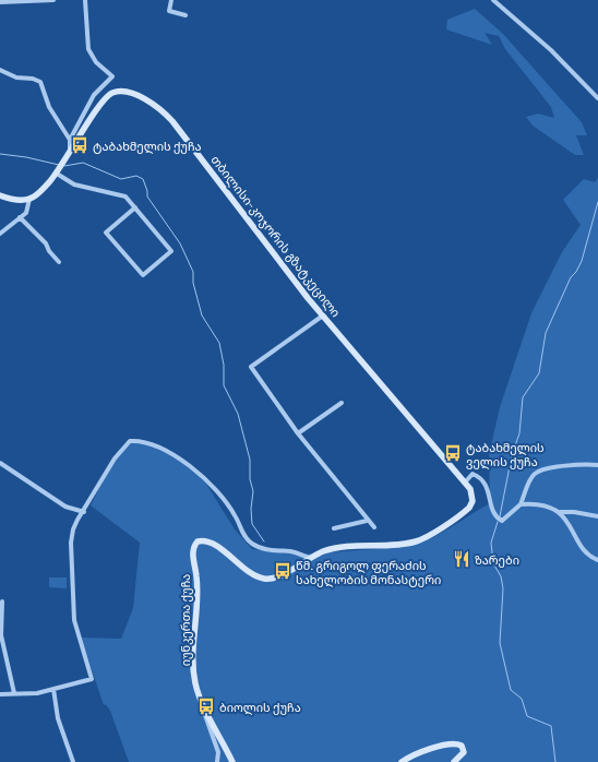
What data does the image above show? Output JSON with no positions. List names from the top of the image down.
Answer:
{
  "streets": {
    "main road": ["თბილისი-კოჯორის გზატკეცილი", "იუნკერთა ქუჩა"]
  },
  "crossings": [
    ["თბილისი-კოჯორის გზატკეცილი", "იუნკერთა ქუჩა"]
  ],
  "places": {
    "bus stop": [
      "ტაბახმელის ქუჩა",
      "ტაბახმელის ველის ქუჩა",
      "წმ. გრიგოლ ფერაძის სახელობის მონასტერი",
      "ბიოლის ქუჩა"
    ],
    "restaurant": ["ზარები"]
  }
}
